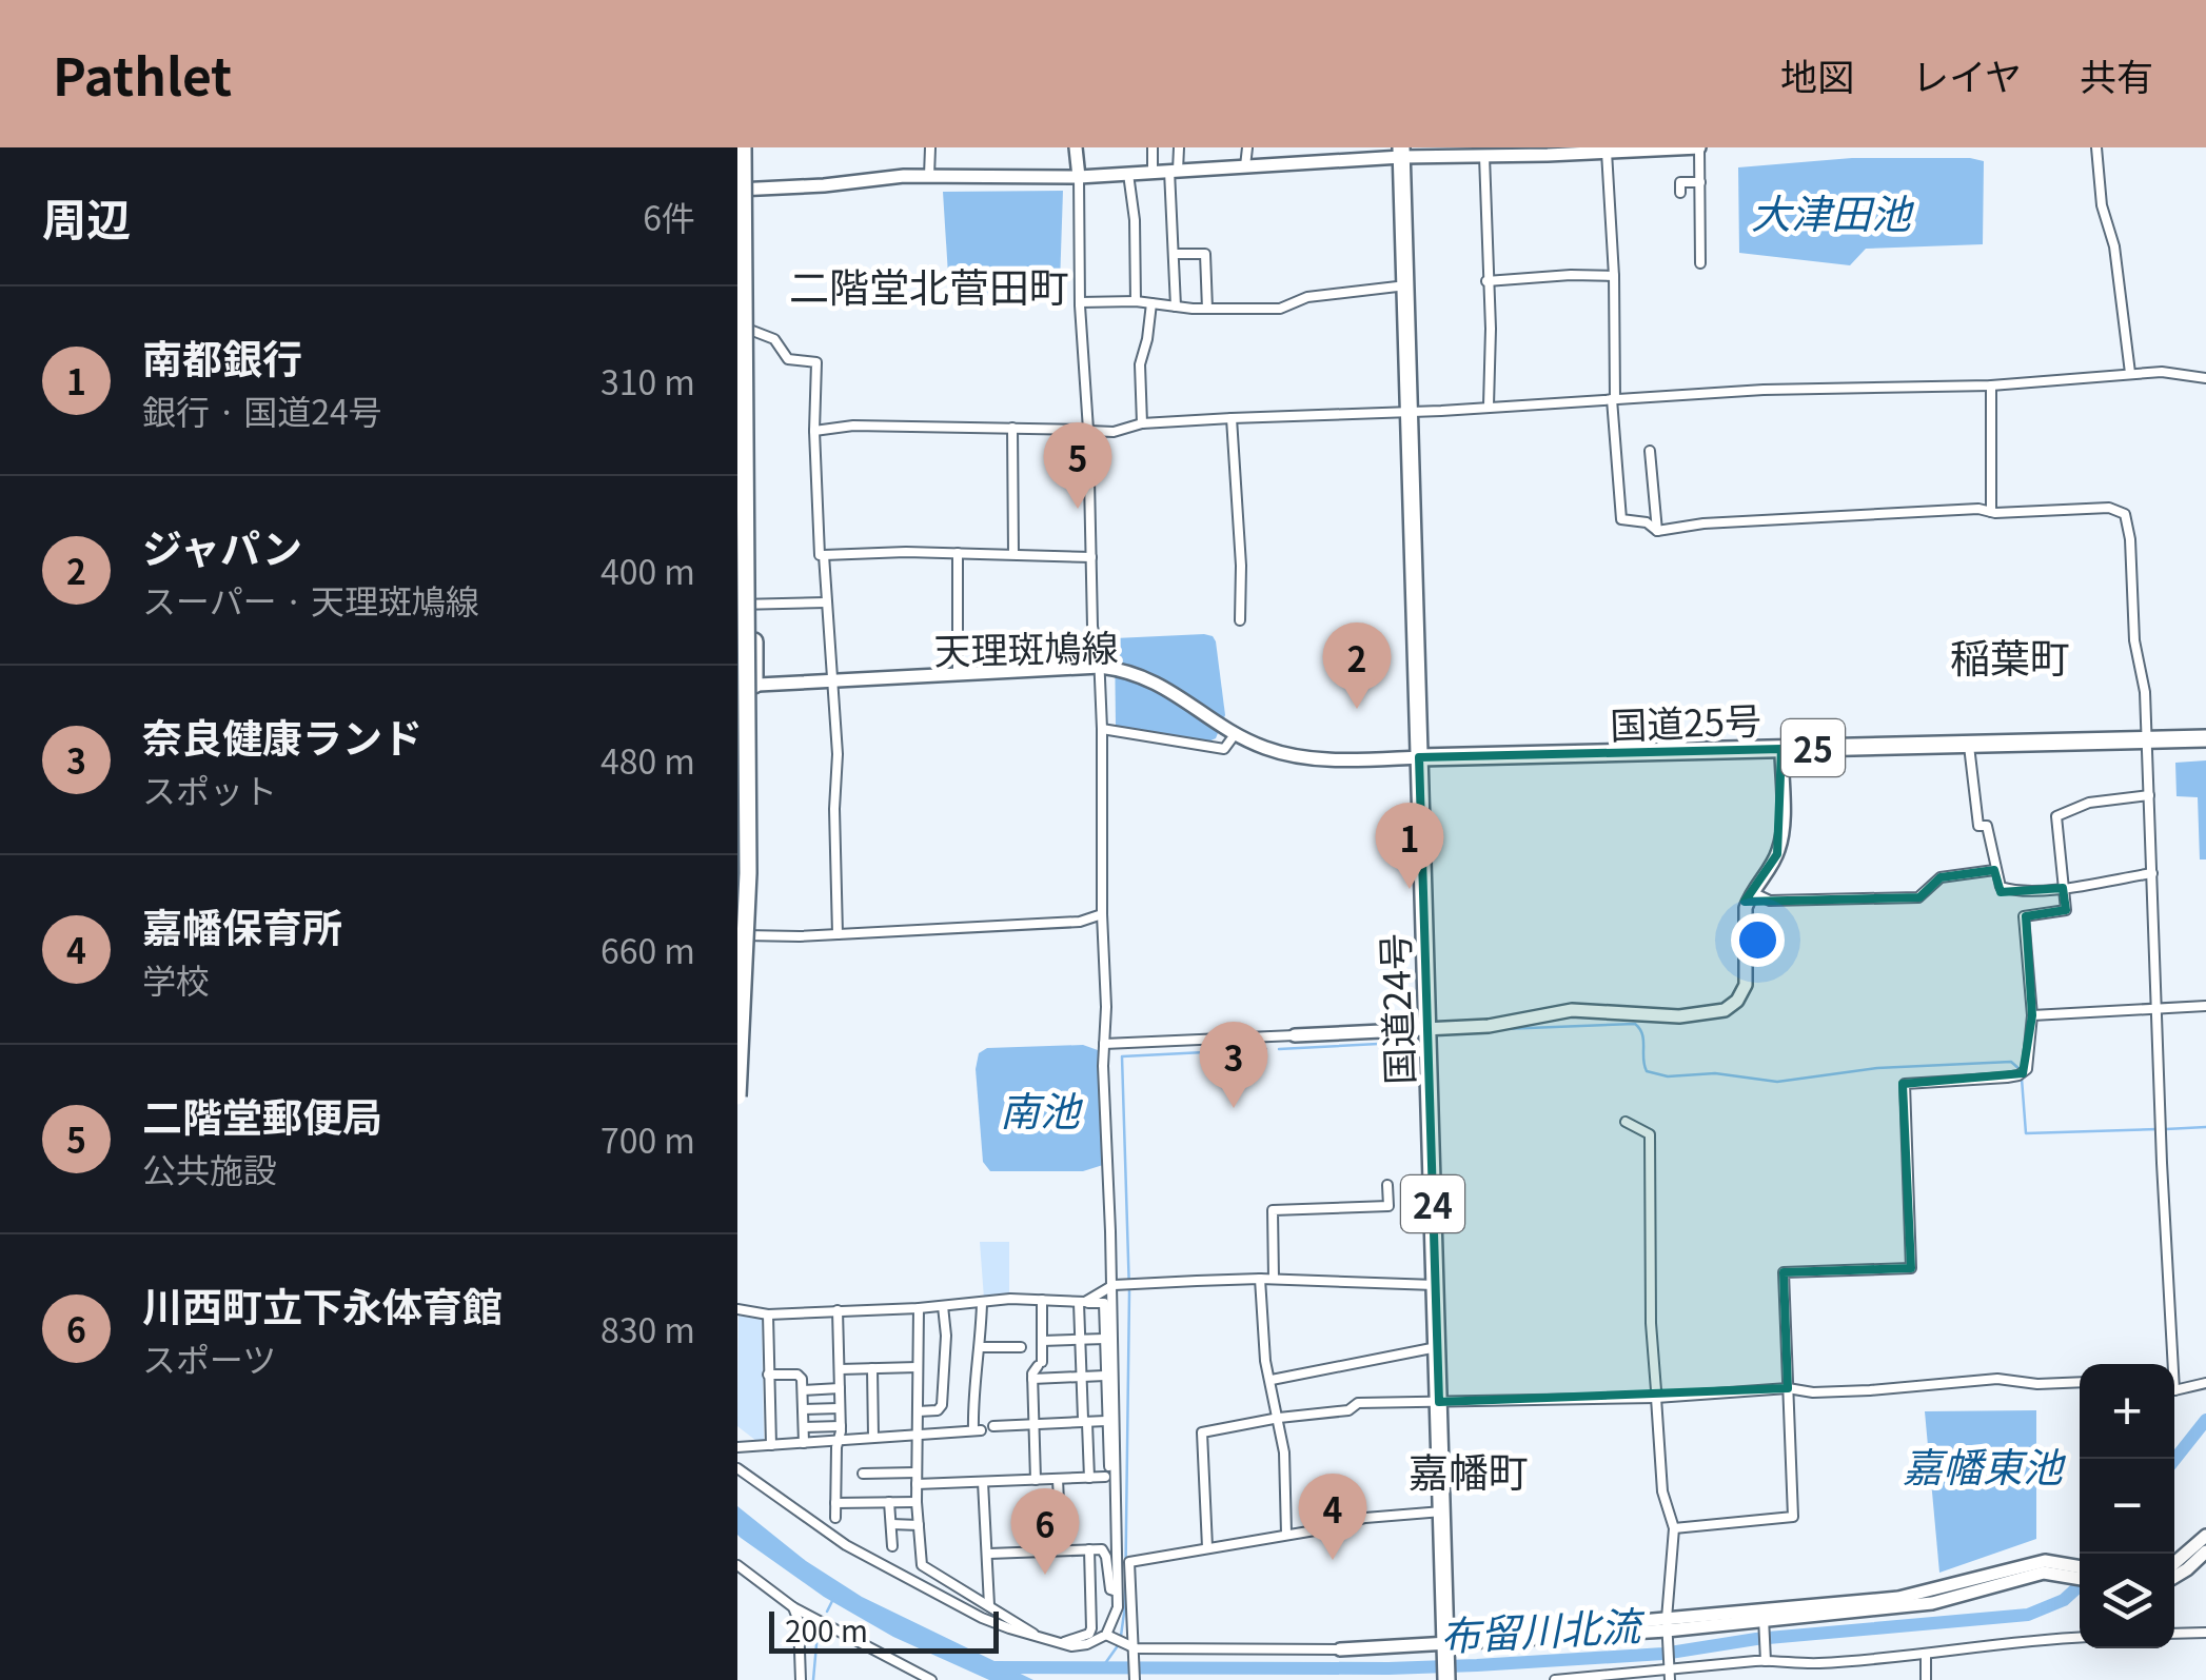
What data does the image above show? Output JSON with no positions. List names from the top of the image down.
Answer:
{
  "streets": {
    "highway": [
      "国道25号",
      "25",
      "国道24号",
      "24"
    ],
    "street": ["天理斑鳩線"]
  },
  "crossings": [
    ["天理斑鳩線", "国道25号"],
    ["天理斑鳩線", "国道24号"],
    ["国道25号", "国道24号"]
  ],
  "districts": ["二階堂北菅田町", "稲葉町", "嘉幡町"],
  "water": [
    "大津田池",
    "南池",
    "嘉幡東池",
    "布留川北流"
  ],
  "scale_bar": "200 m",
  "page": {
    "header": "Pathlet",
    "nav": ["地図", "レイヤ", "共有"],
    "heading": ["周辺", "6件"],
    "list": [
      {
        "mark": "1",
        "name": "南都銀行",
        "note": "銀行 · 国道24号",
        "value": "310 m"
      },
      {
        "mark": "2",
        "name": "ジャパン",
        "note": "スーパー · 天理斑鳩線",
        "value": "400 m"
      },
      {
        "mark": "3",
        "name": "奈良健康ランド",
        "note": "スポット",
        "value": "480 m"
      },
      {
        "mark": "4",
        "name": "嘉幡保育所",
        "note": "学校",
        "value": "660 m"
      },
      {
        "mark": "5",
        "name": "二階堂郵便局",
        "note": "公共施設",
        "value": "700 m"
      },
      {
        "mark": "6",
        "name": "川西町立下永体育館",
        "note": "スポーツ",
        "value": "830 m"
      }
    ],
    "pins": [
      "5",
      "2",
      "1",
      "3",
      "4",
      "6"
    ],
    "map_buttons": ["+", "−"],
    "scale": "200 m"
  }
}
